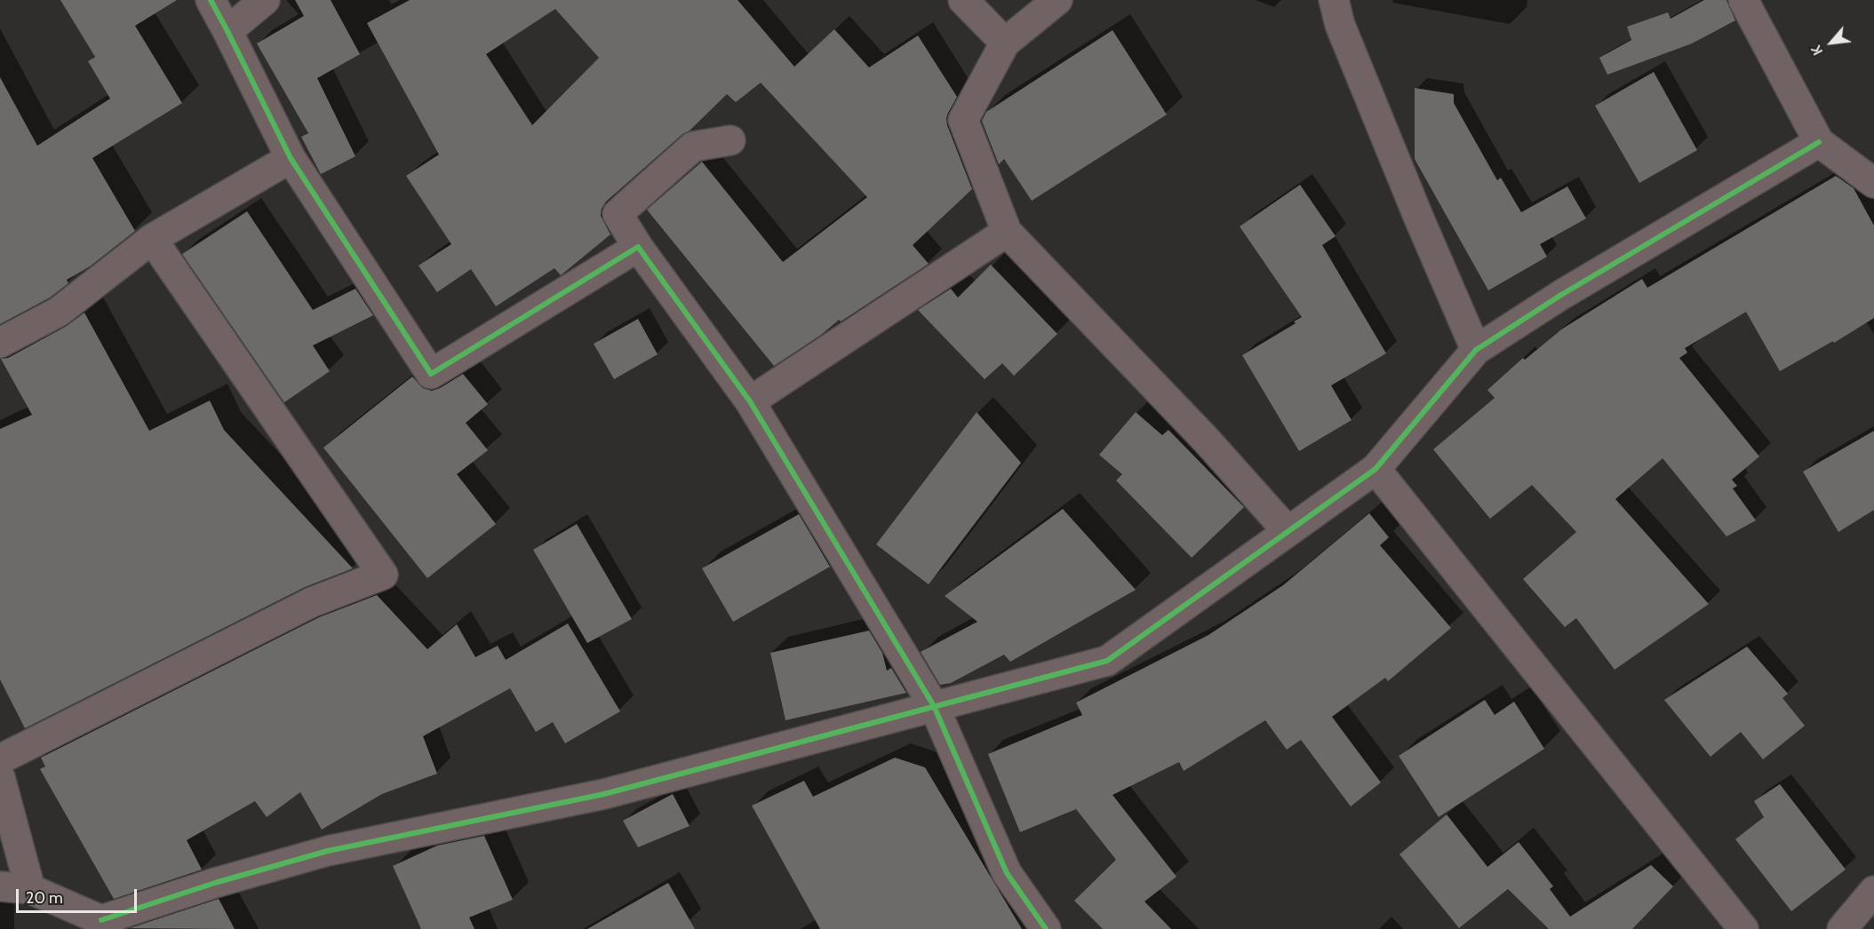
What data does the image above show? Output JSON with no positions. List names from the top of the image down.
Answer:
{
  "scale_bar": "20 m",
  "north": "bottom left"
}
